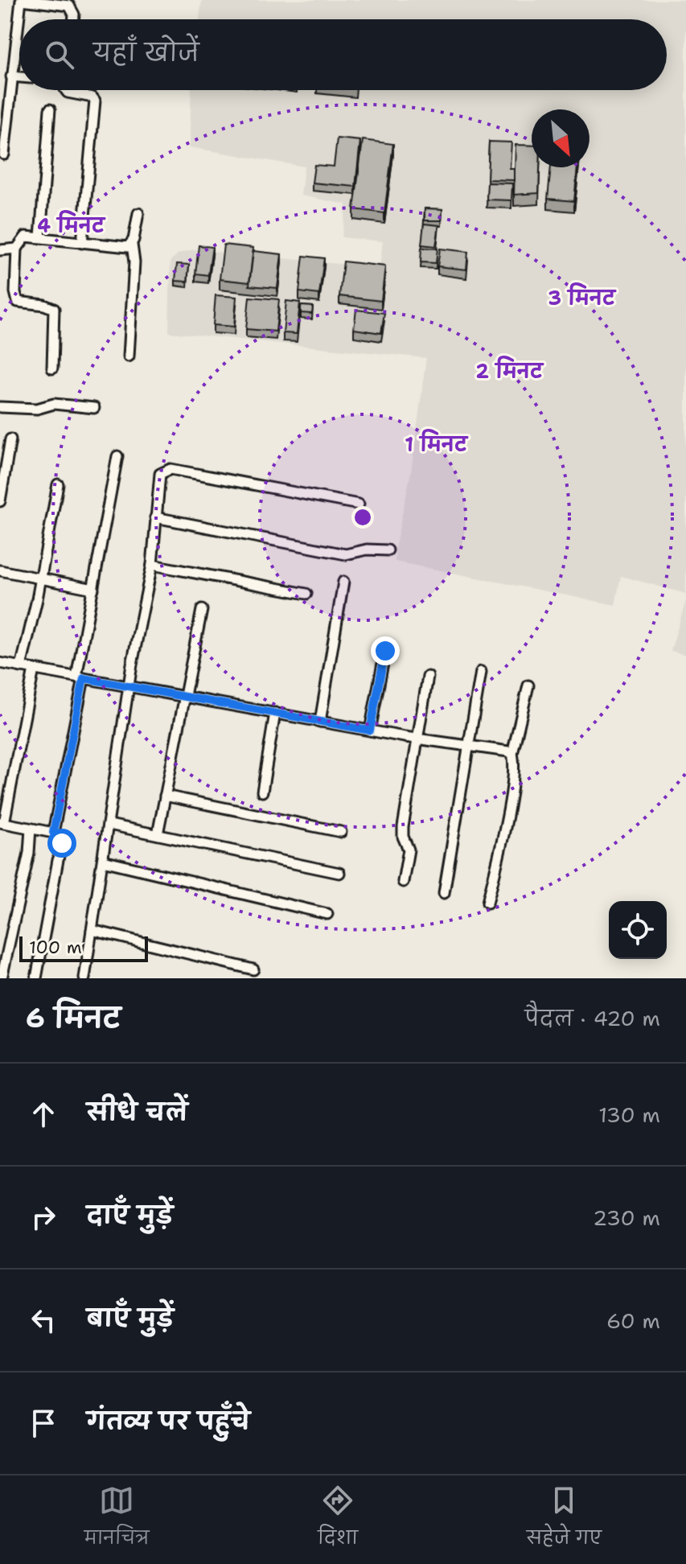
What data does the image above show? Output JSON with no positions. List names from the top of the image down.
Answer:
{
  "scale_bar": "100 m",
  "north": "bottom right",
  "page": {
    "search": "यहाँ खोजें",
    "scale": "100 m",
    "heading": ["6 मिनट", "पैदल · 420 m"],
    "list": [
      ["सीधे चलें", "130 m"],
      ["दाएँ मुड़ें", "230 m"],
      ["बाएँ मुड़ें", "60 m"],
      "गंतव्य पर पहुँचे"
    ],
    "nav": ["मानचित्र", "दिशा", "सहेजे गए"]
  },
  "rings": [
    "4 मिनट",
    "3 मिनट",
    "2 मिनट",
    "1 मिनट"
  ]
}
